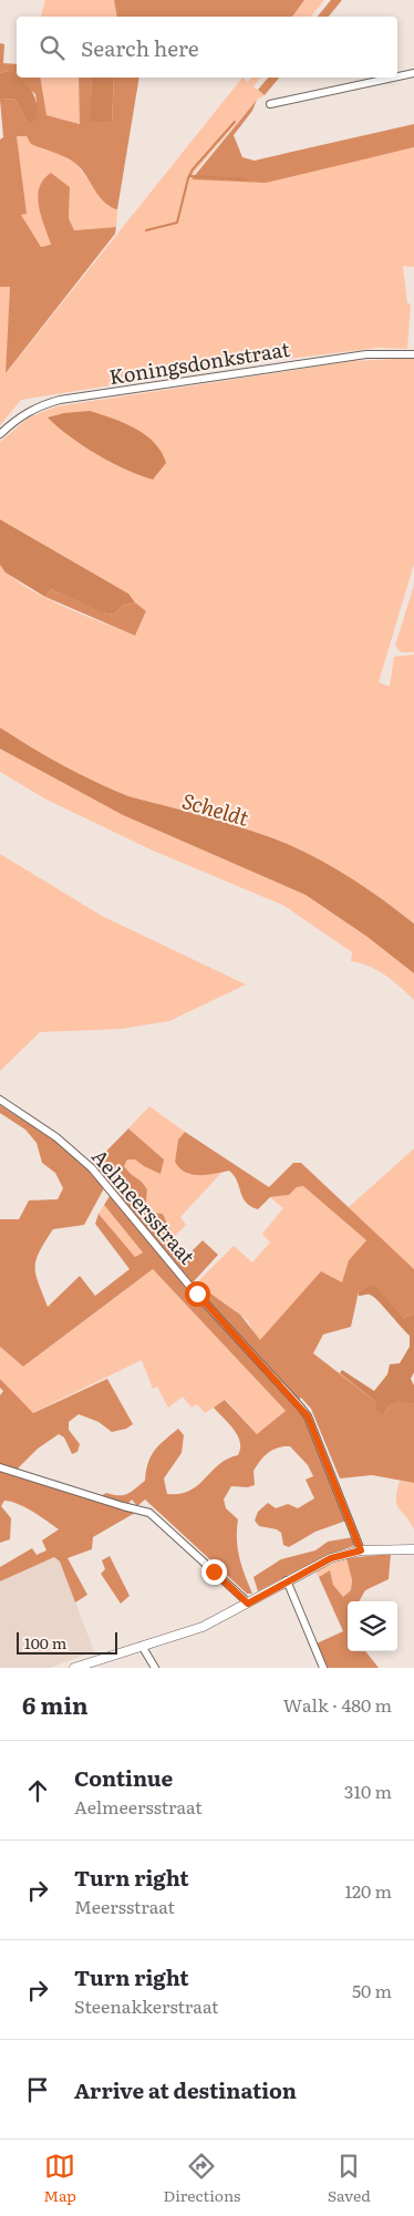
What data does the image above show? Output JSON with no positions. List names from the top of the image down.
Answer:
{
  "streets": {
    "street": ["Koningsdonkstraat", "Aelmeersstraat"]
  },
  "water": ["Scheldt"],
  "scale_bar": "100 m",
  "page": {
    "search": "Search here",
    "scale": "100 m",
    "heading": ["6 min", "Walk · 480 m"],
    "list": [
      ["Continue", "Aelmeersstraat", "310 m"],
      ["Turn right", "Meersstraat", "120 m"],
      ["Turn right", "Steenakkerstraat", "50 m"],
      "Arrive at destination"
    ],
    "nav": ["Map", "Directions", "Saved"]
  }
}
